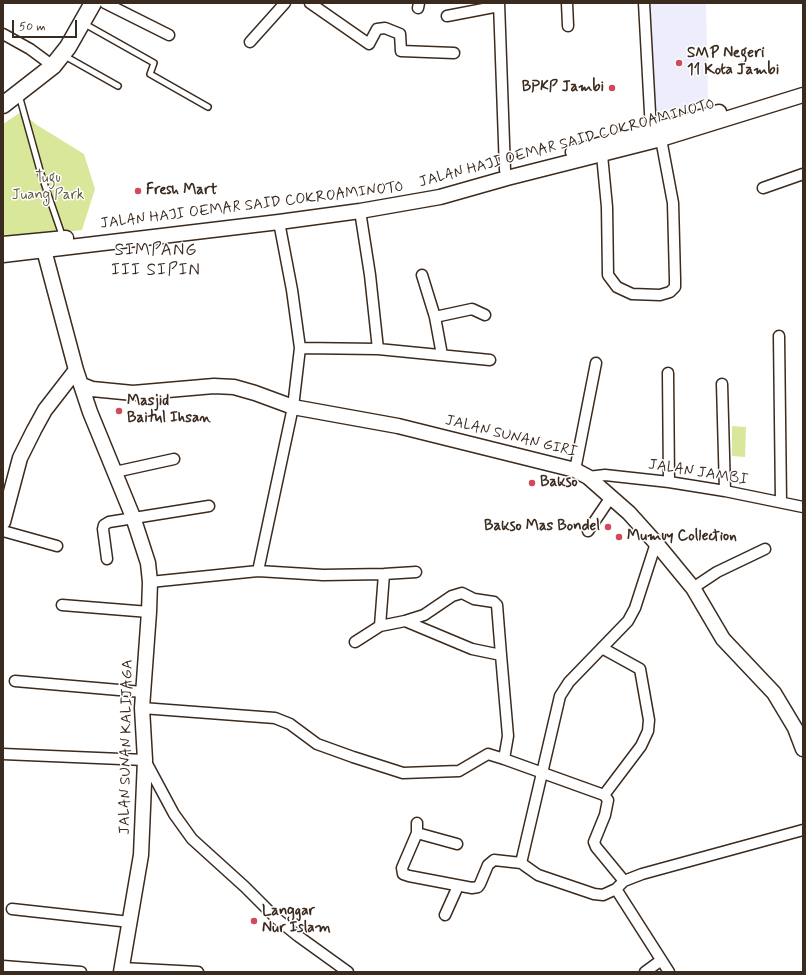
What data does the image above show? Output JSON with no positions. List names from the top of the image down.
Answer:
{
  "streets": {
    "street": [
      "JALAN HAJI OEMAR SAID COKROAMINOTO",
      "JALAN SUNAN GIRI",
      "JALAN JAMBI",
      "JALAN SUNAN KALIJAGA"
    ]
  },
  "crossings": [
    ["JALAN HAJI OEMAR SAID COKROAMINOTO", "JALAN SUNAN KALIJAGA"],
    ["JALAN SUNAN GIRI", "JALAN JAMBI"],
    ["JALAN SUNAN GIRI", "JALAN SUNAN KALIJAGA"]
  ],
  "districts": ["SIMPANG III SIPIN"],
  "parks": ["Tugu Juang Park"],
  "places": [
    "SMP Negeri 11 Kota Jambi",
    "BPKP Jambi",
    "Fresh Mart",
    "Masjid Baitul Ihsan",
    "Bakso",
    "Bakso Mas Bondel",
    "Mumuy Collection",
    "Langgar Nur Islam"
  ],
  "scale_bar": "50 m"
}
